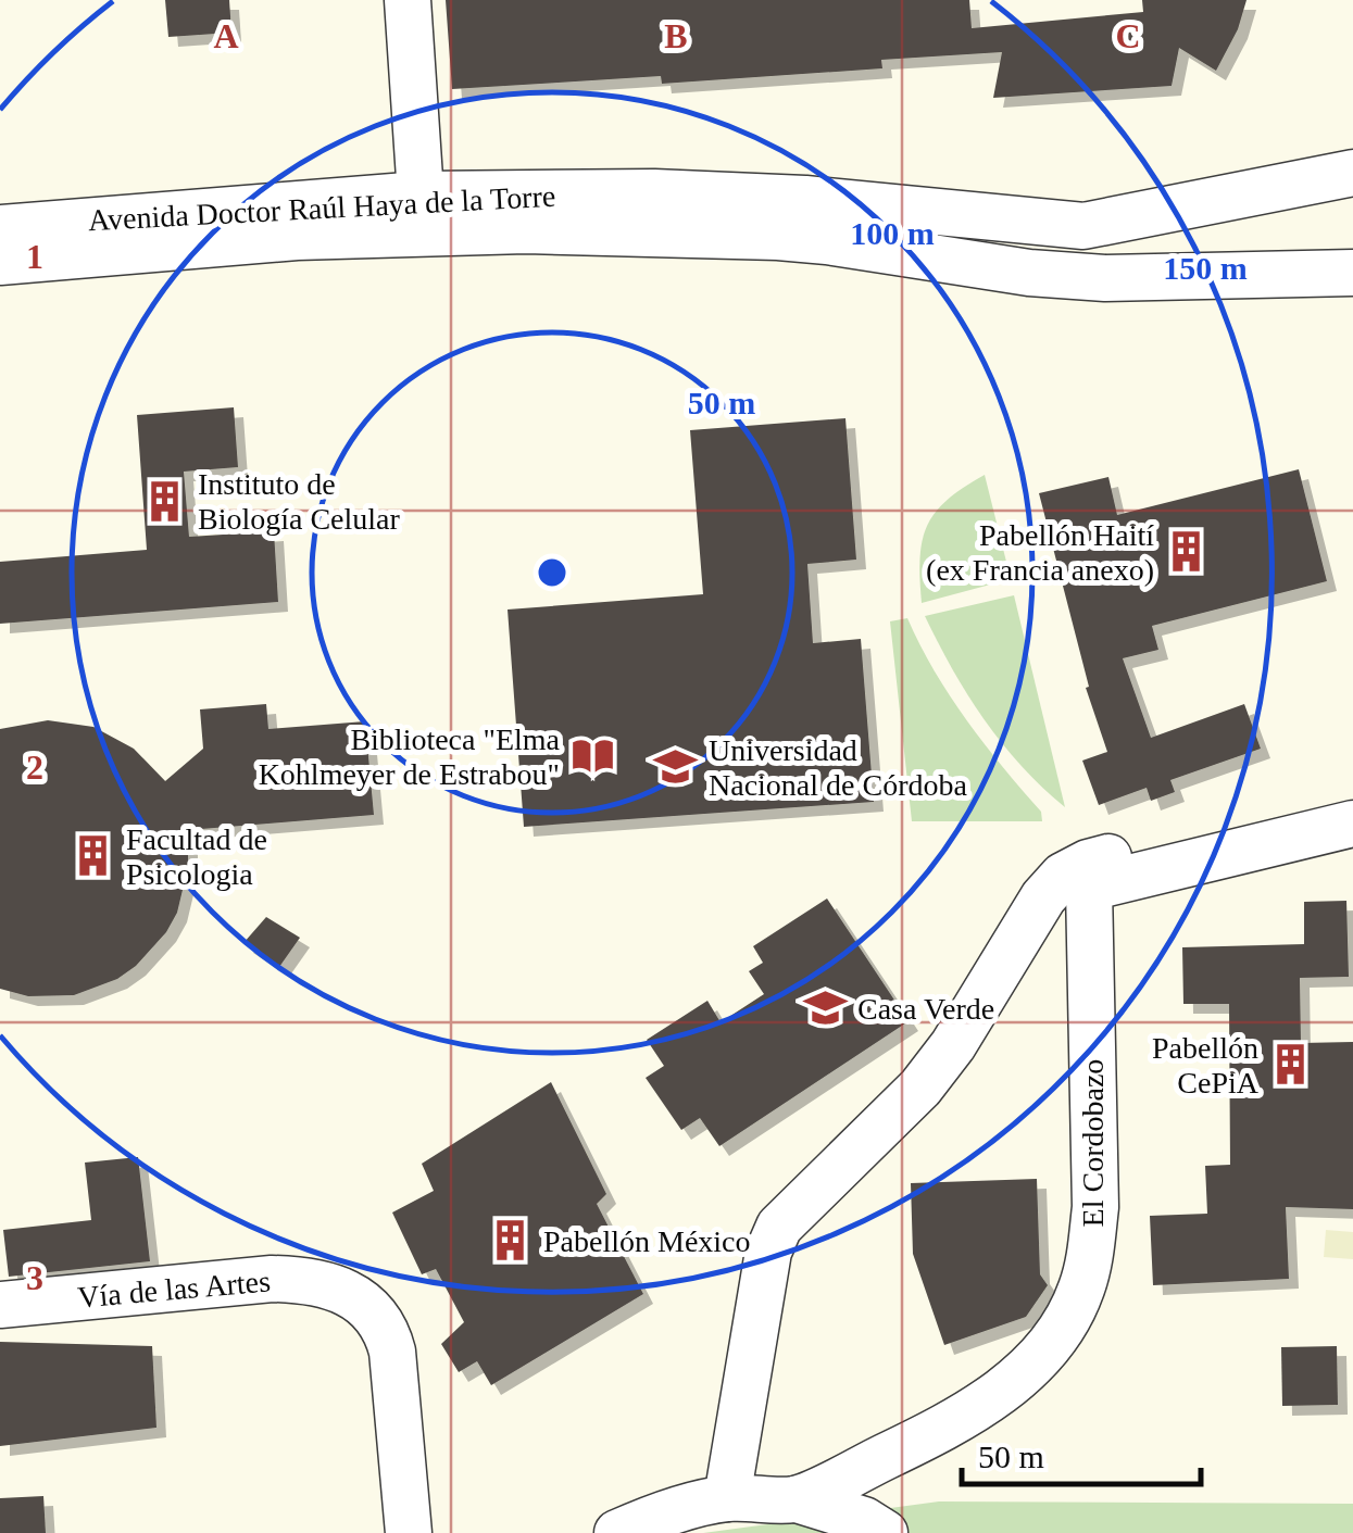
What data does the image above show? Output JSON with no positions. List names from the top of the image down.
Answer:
{
  "streets": {
    "street": ["Avenida Doctor Raúl Haya de la Torre", "El Cordobazo", "Vía de las Artes"]
  },
  "places": {
    "building": [
      "Instituto de Biología Celular",
      "Pabellón Haití (ex Francia anexo)",
      "Facultad de Psicologia",
      "Pabellón CePiA",
      "Pabellón México"
    ],
    "library": ["Biblioteca \"Elma Kohlmeyer de Estrabou\""],
    "school or university": ["Universidad Nacional de Córdoba", "Casa Verde"]
  },
  "scale_bar": "50 m",
  "grid": {
    "columns": ["A", "B", "C"],
    "rows": ["1", "2", "3"]
  },
  "rings": ["100 m", "150 m", "50 m"]
}
